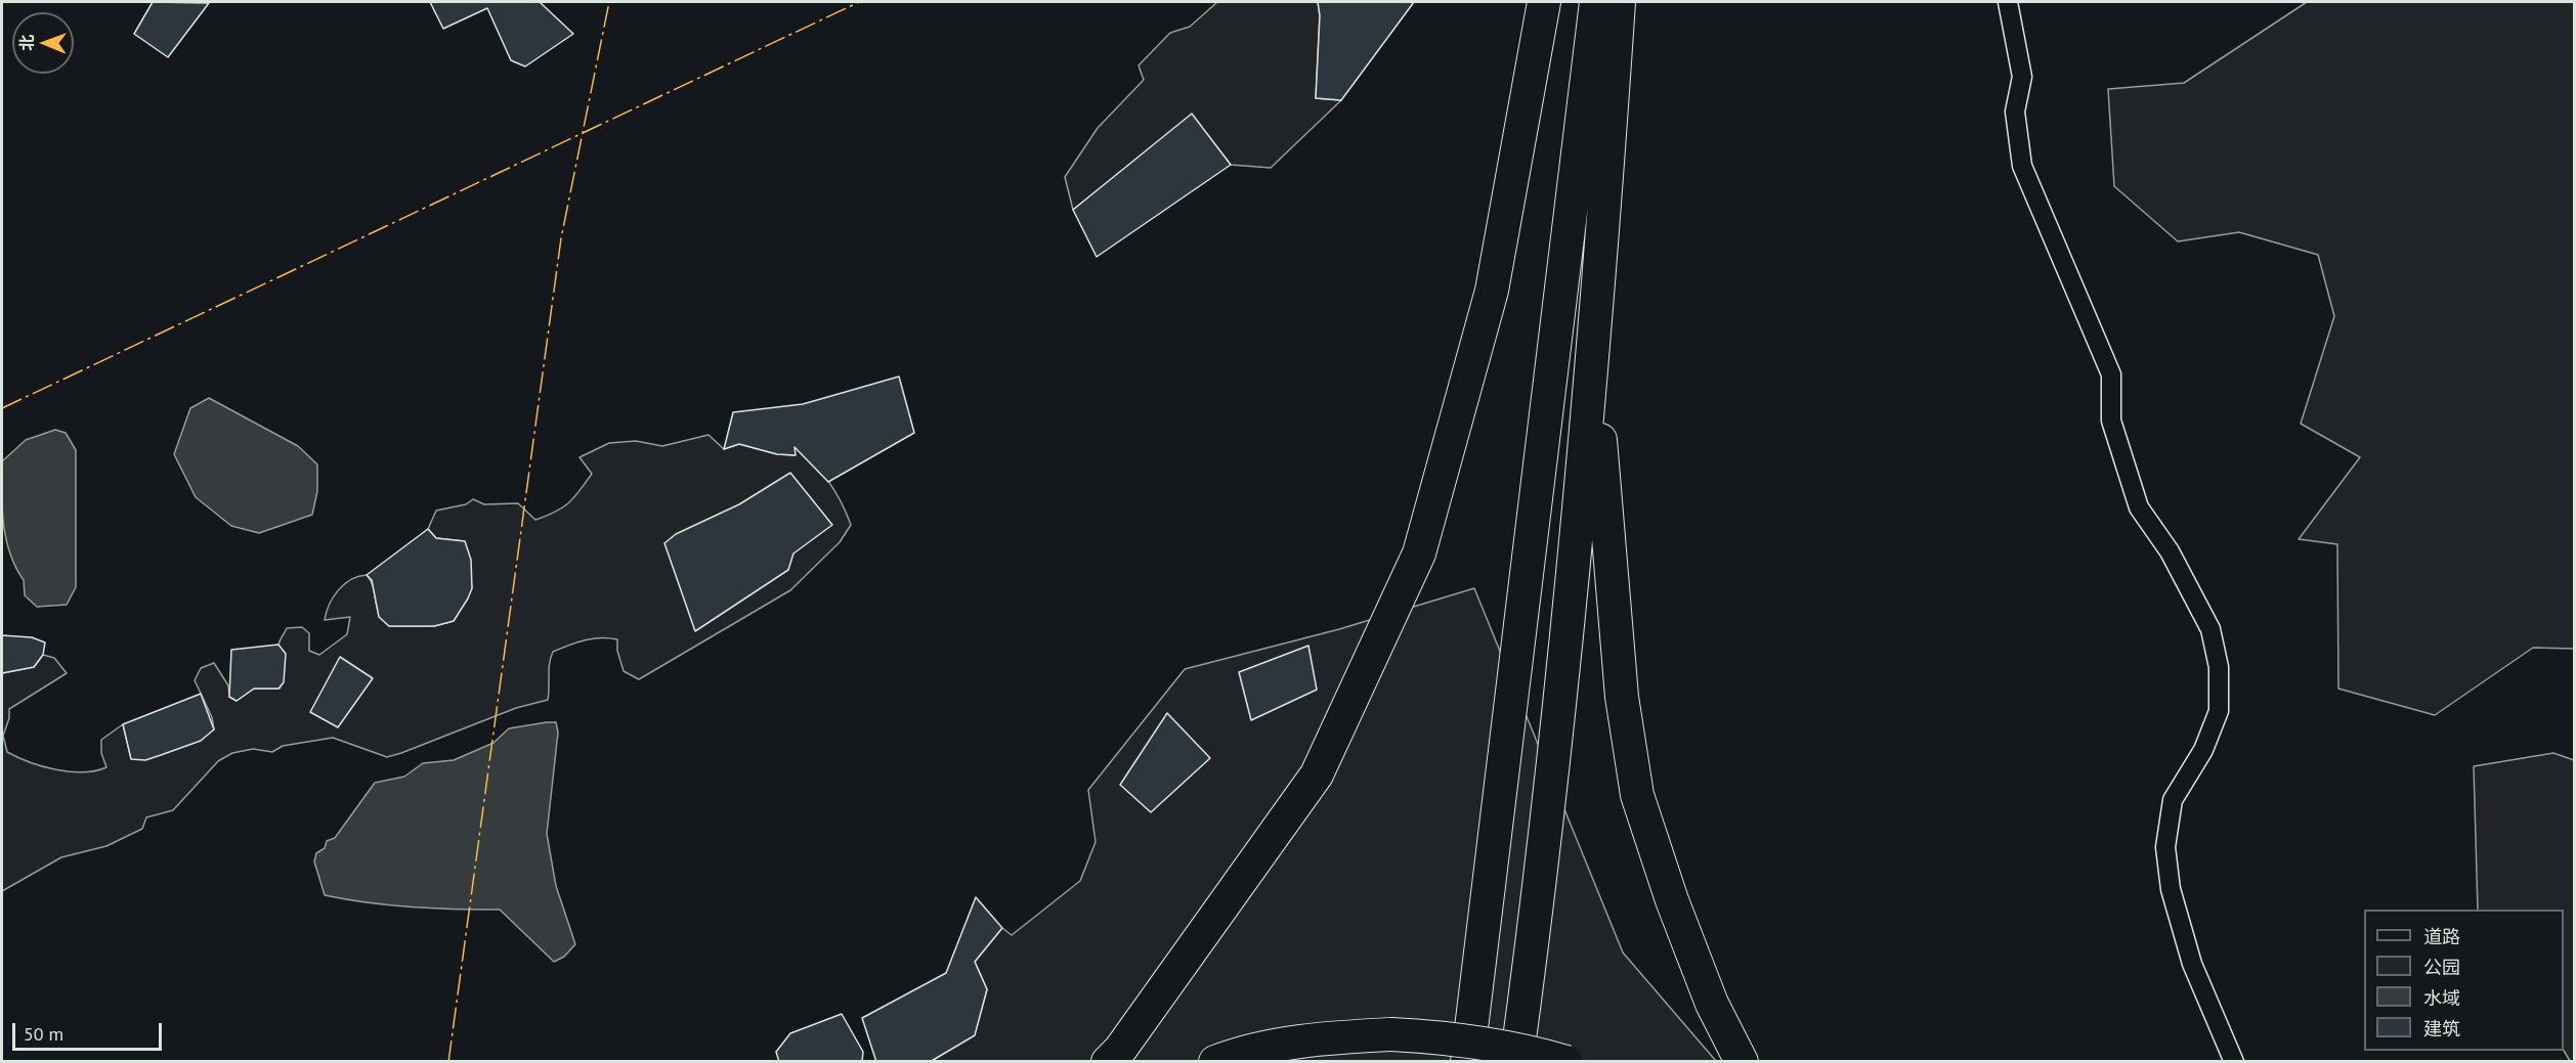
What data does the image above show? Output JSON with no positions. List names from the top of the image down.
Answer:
{
  "legend": [
    "道路",
    "公园",
    "水域",
    "建筑"
  ],
  "scale_bar": "50 m",
  "north": "left"
}
